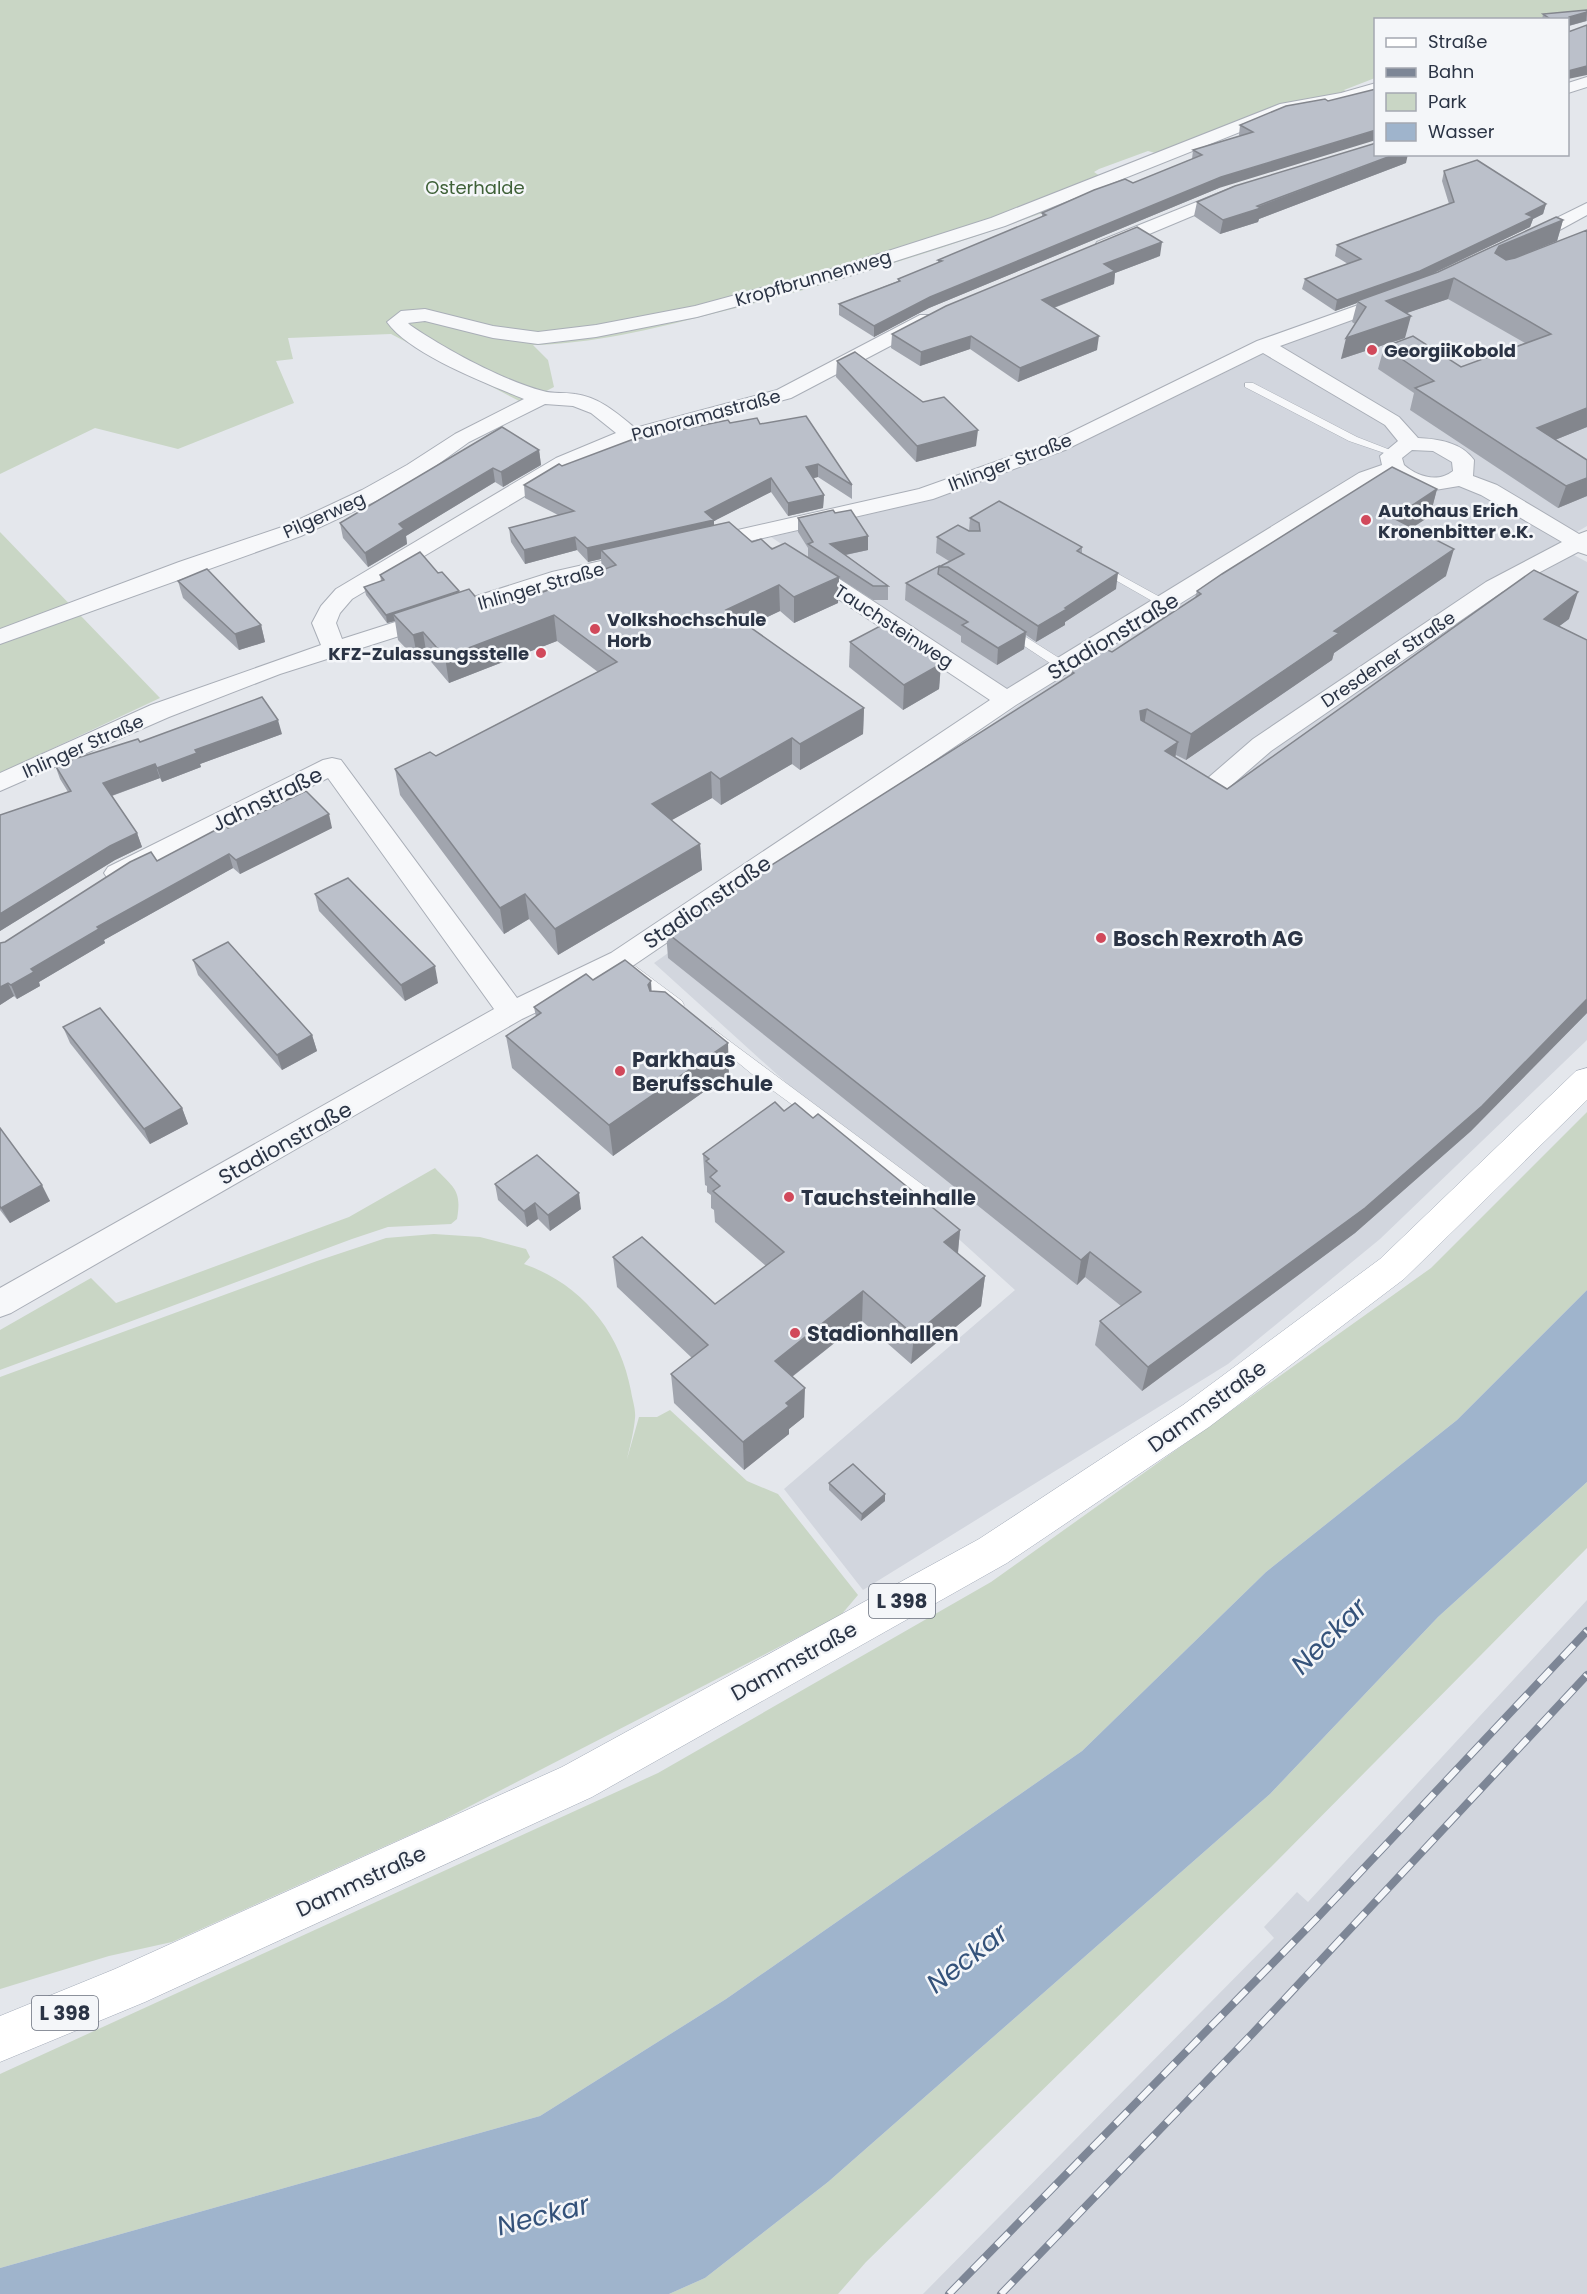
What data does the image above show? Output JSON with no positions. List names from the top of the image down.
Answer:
{
  "streets": {
    "main road": ["Dammstraße", "L 398"],
    "street": [
      "Kropfbrunnenweg",
      "Panoramastraße",
      "Ihlinger Straße",
      "Pilgerweg",
      "Tauchsteinweg",
      "Stadionstraße",
      "Dresdener Straße",
      "Jahnstraße"
    ]
  },
  "crossings": [
    ["Kropfbrunnenweg", "Pilgerweg"],
    ["Panoramastraße", "Ihlinger Straße"],
    ["Panoramastraße", "Pilgerweg"],
    ["Ihlinger Straße", "Tauchsteinweg"],
    ["Tauchsteinweg", "Stadionstraße"],
    ["Stadionstraße", "Jahnstraße"]
  ],
  "water": ["Neckar"],
  "parks": ["Osterhalde"],
  "places": [
    "GeorgiiKobold",
    "Autohaus Erich Kronenbitter e.K.",
    "Volkshochschule Horb",
    "KFZ-Zulassungsstelle",
    "Bosch Rexroth AG",
    "Parkhaus Berufsschule",
    "Tauchsteinhalle",
    "Stadionhallen"
  ],
  "legend": [
    "Straße",
    "Bahn",
    "Park",
    "Wasser"
  ]
}
